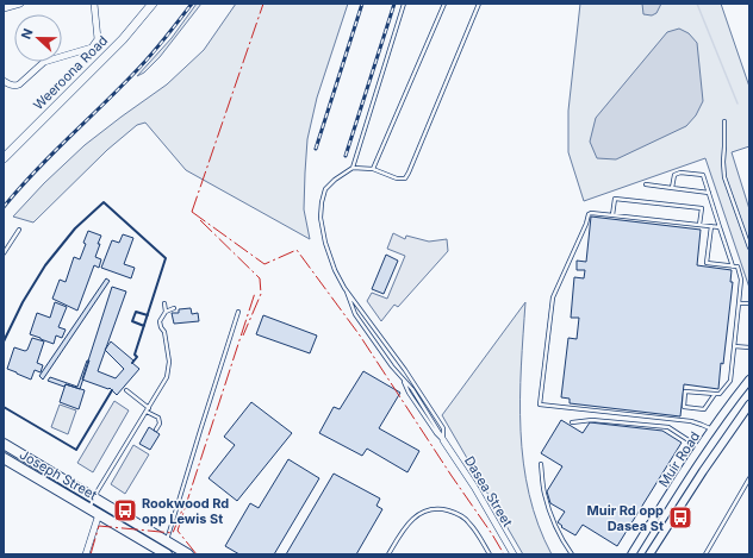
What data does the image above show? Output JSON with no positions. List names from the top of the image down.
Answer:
{
  "streets": {
    "highway": ["Joseph Street"],
    "main road": ["Weeroona Road"],
    "street": ["Muir Road", "Dasea Street"]
  },
  "places": {
    "bus stop": ["Rookwood Rd opp Lewis St", "Muir Rd opp Dasea St"]
  },
  "north": "left"
}
